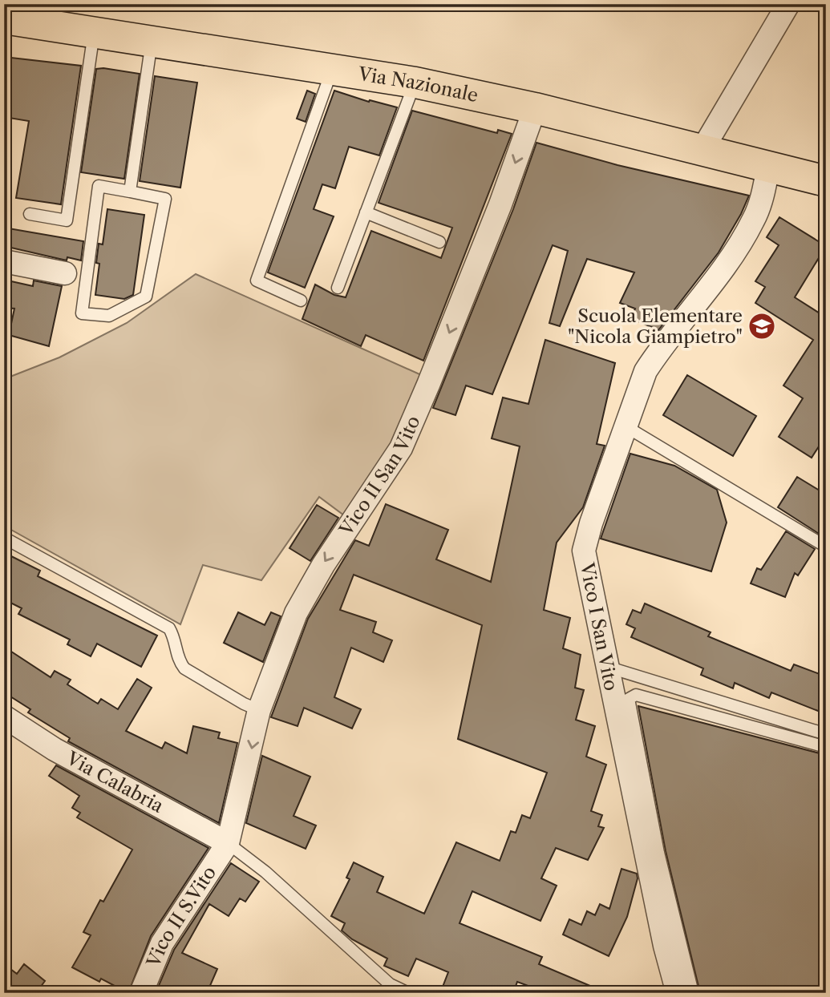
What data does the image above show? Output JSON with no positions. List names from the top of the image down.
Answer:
{
  "streets": {
    "main road": ["Via Nazionale"],
    "street": [
      "Vico II San Vito",
      "Vico I San Vito",
      "Via Calabria",
      "Vico II S.Vito"
    ]
  },
  "crossings": [
    ["Via Nazionale", "Vico II San Vito"],
    ["Via Nazionale", "Vico I San Vito"],
    ["Vico II San Vito", "Via Calabria"],
    ["Vico II San Vito", "Vico II S.Vito"],
    ["Via Calabria", "Vico II S.Vito"]
  ],
  "one_way": ["Vico II San Vito"],
  "places": {
    "school or university": ["Scuola Elementare \"Nicola Giampietro\""]
  }
}
